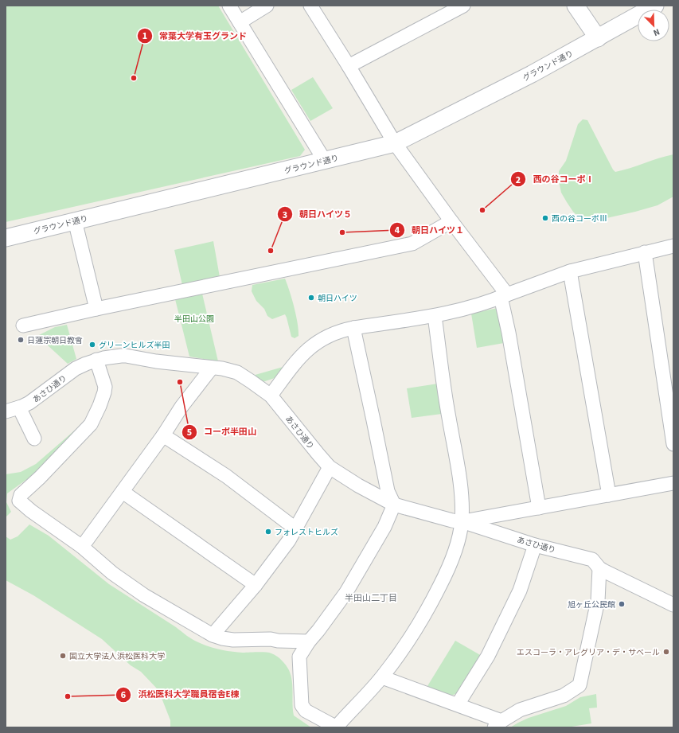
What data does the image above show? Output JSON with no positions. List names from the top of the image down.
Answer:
{
  "streets": {
    "street": ["グラウンド通り", "あさひ通り"]
  },
  "districts": ["半田山二丁目"],
  "parks": ["半田山公園"],
  "places": [
    "常葉大学有玉グランド",
    "西の谷コーポⅠ",
    "西の谷コーポⅢ",
    "朝日ハイツ１",
    "朝日ハイツ５",
    "朝日ハイツ",
    "日蓮宗朝日教會",
    "グリーンヒルズ半田",
    "コーポ半田山",
    "フォレストヒルズ",
    "旭ヶ丘公民館",
    "エスコーラ・アレグリア・デ・サベール",
    "国立大学法人浜松医科大学",
    "浜松医科大学職員宿舎E棟"
  ],
  "north": "bottom right"
}
